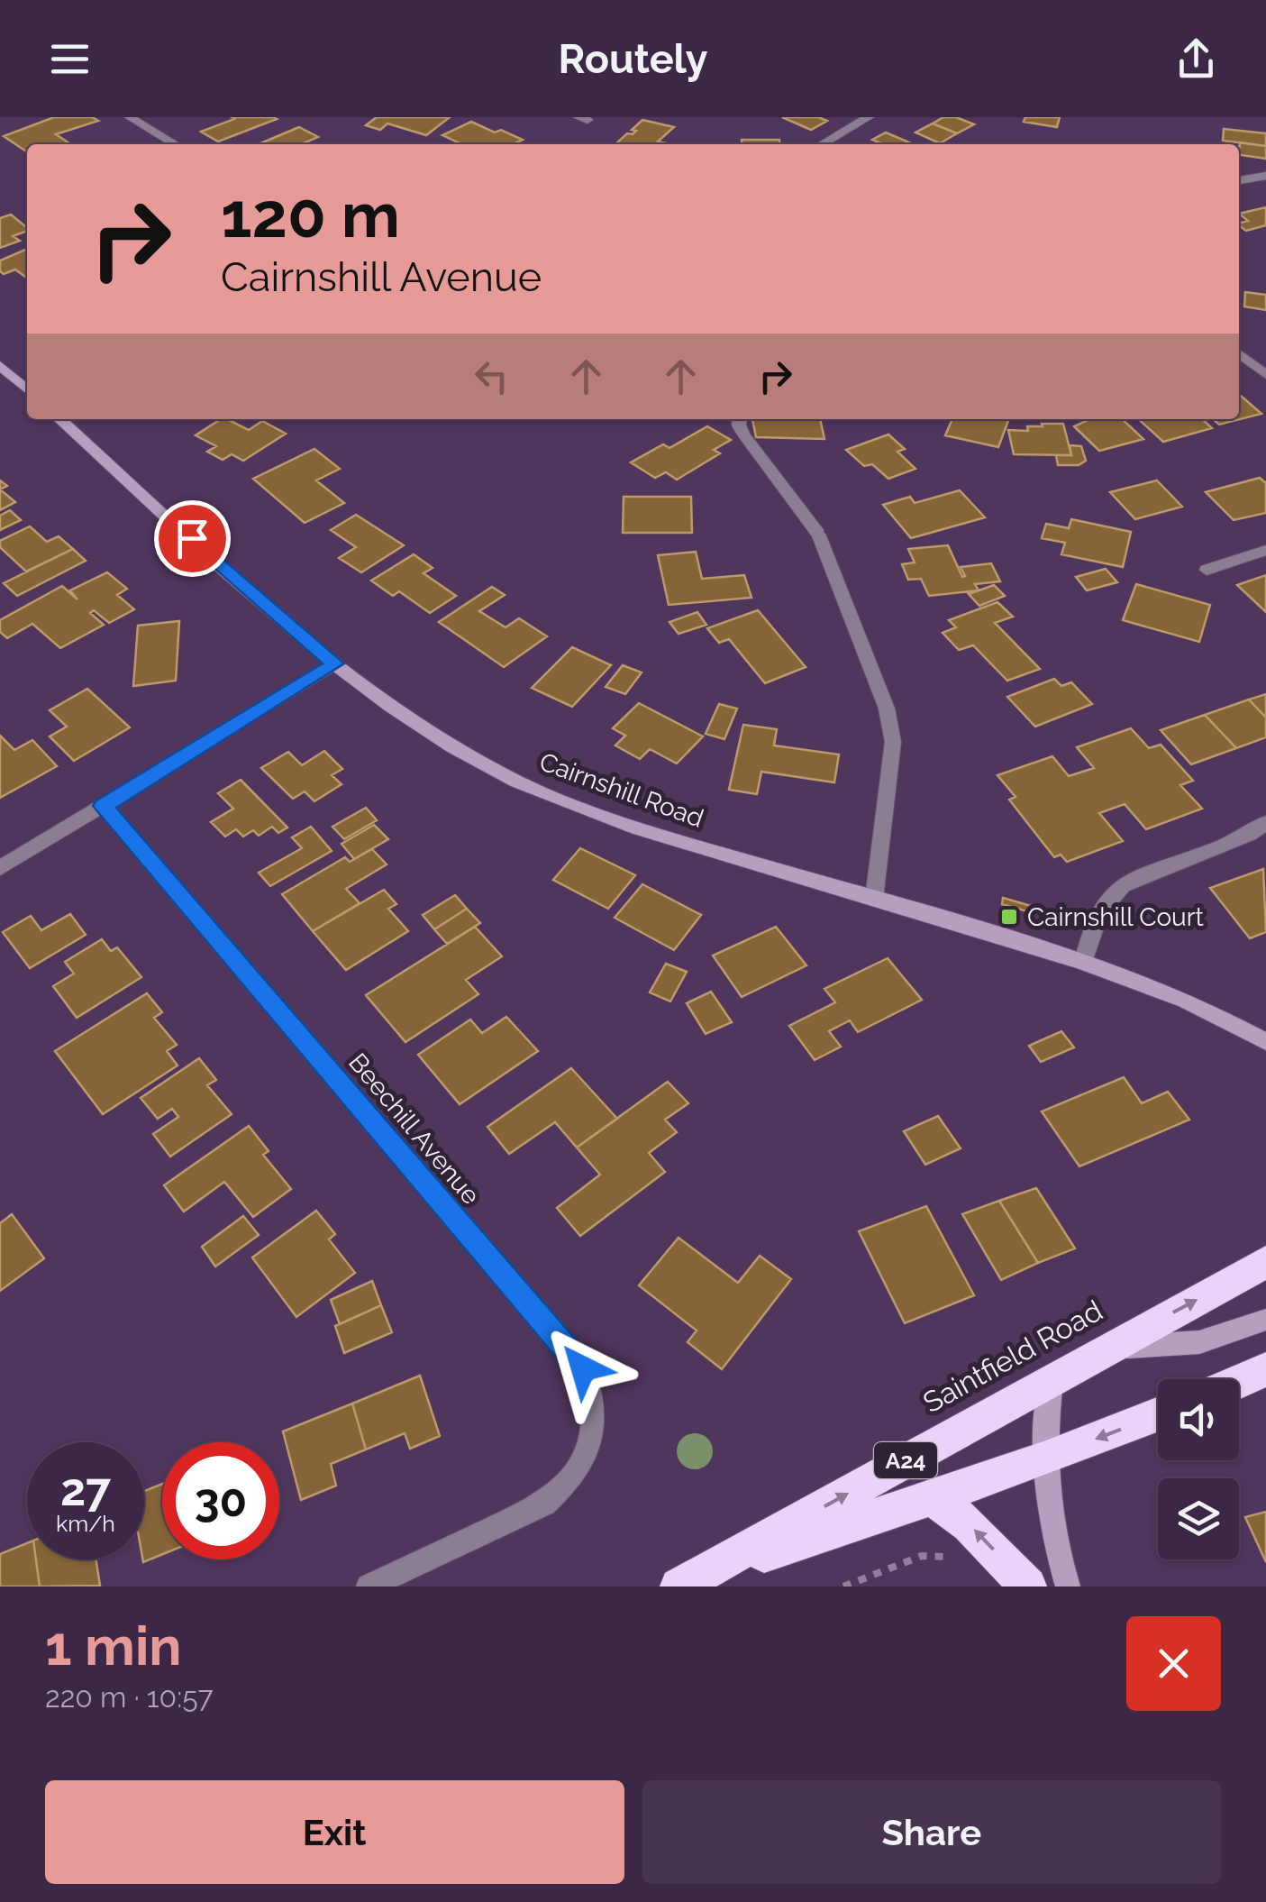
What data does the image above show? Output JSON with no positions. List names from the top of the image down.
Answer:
{
  "streets": {
    "highway": ["Saintfield Road", "A24"],
    "street": ["Cairnshill Road", "Beechill Avenue"]
  },
  "places": {
    "transit": ["Cairnshill Court"]
  },
  "page": {
    "header": "Routely",
    "turn": ["120 m", "Cairnshill Avenue"],
    "speed": "27 km/h",
    "limit": "30",
    "heading": ["1 min", "220 m · 10:57"],
    "buttons": ["Exit", "Share"]
  }
}
